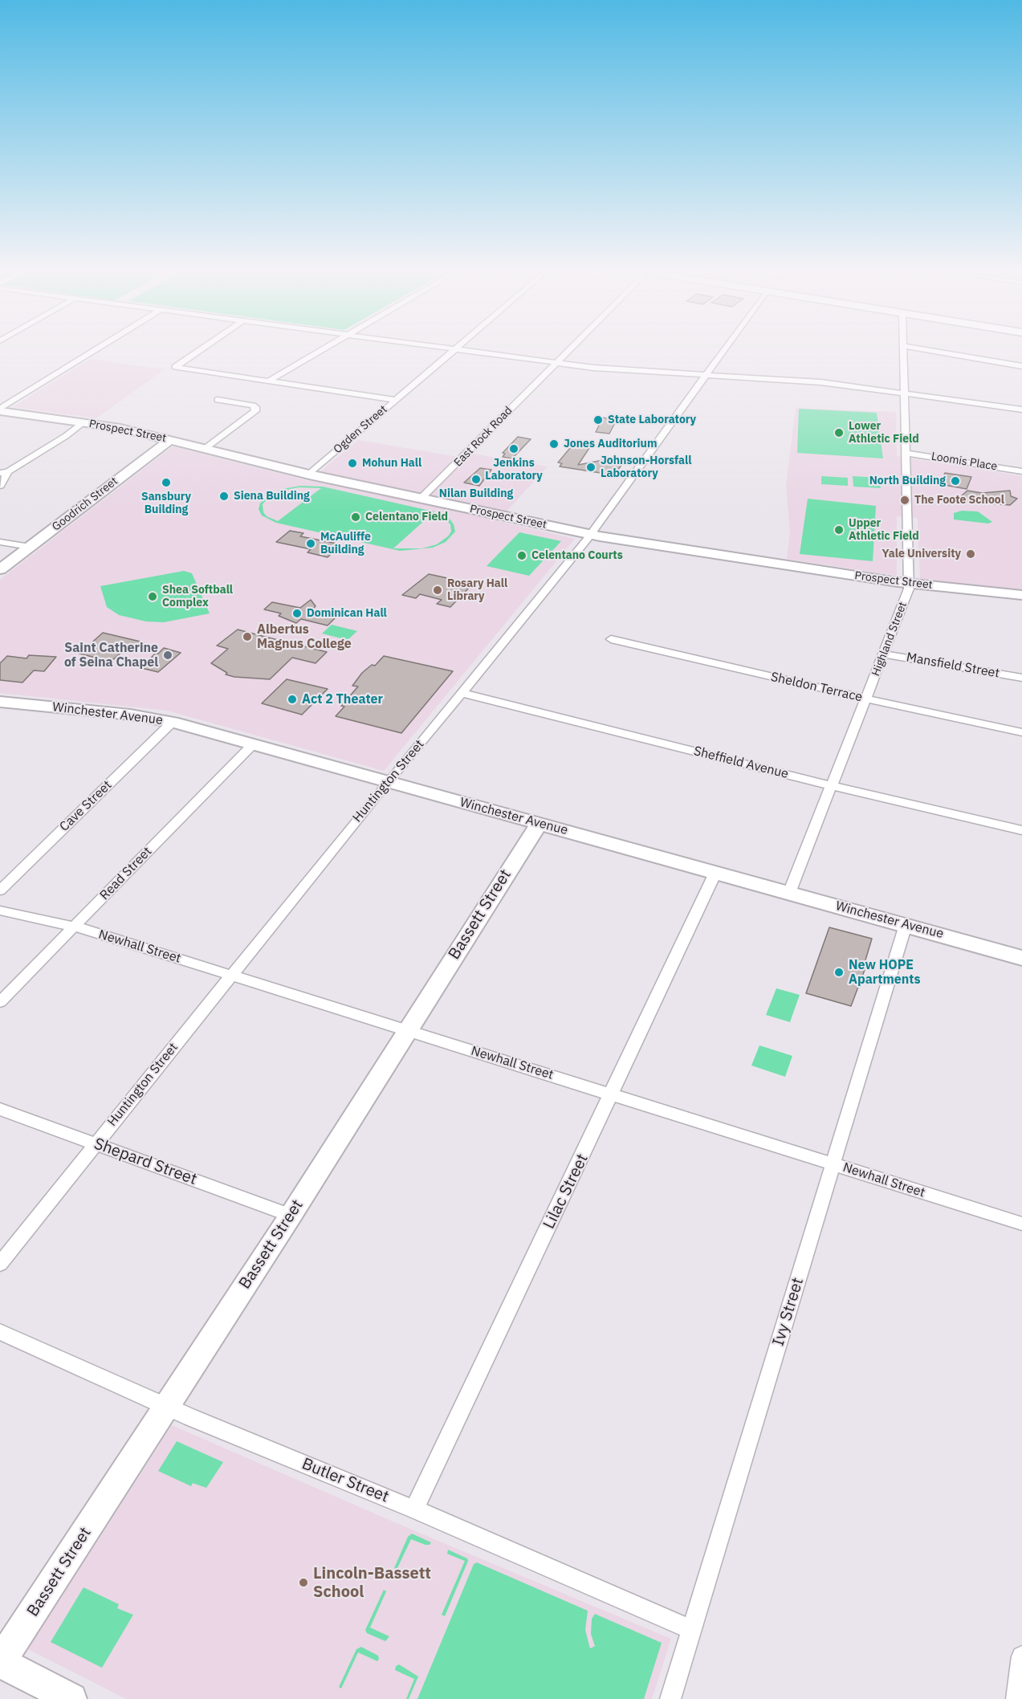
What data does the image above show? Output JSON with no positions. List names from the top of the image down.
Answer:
{
  "streets": {
    "main road": [
      "Prospect Street",
      "Goodrich Street",
      "Winchester Avenue",
      "Bassett Street"
    ],
    "street": [
      "Ogden Street",
      "East Rock Road",
      "Loomis Place",
      "Highland Street",
      "Mansfield Street",
      "Sheldon Terrace",
      "Sheffield Avenue",
      "Huntington Street",
      "Cave Street",
      "Read Street",
      "Newhall Street",
      "Shepard Street",
      "Lilac Street",
      "Ivy Street",
      "Butler Street"
    ]
  },
  "crossings": [
    ["Ogden Street", "Prospect Street"],
    ["Prospect Street", "East Rock Road"],
    ["Prospect Street", "Goodrich Street"],
    ["Prospect Street", "Highland Street"],
    ["Prospect Street", "Huntington Street"],
    ["Loomis Place", "Highland Street"],
    ["Highland Street", "Mansfield Street"],
    ["Highland Street", "Sheldon Terrace"],
    ["Highland Street", "Winchester Avenue"],
    ["Highland Street", "Sheffield Avenue"],
    ["Winchester Avenue", "Huntington Street"],
    ["Winchester Avenue", "Cave Street"],
    ["Winchester Avenue", "Read Street"],
    ["Winchester Avenue", "Bassett Street"],
    ["Winchester Avenue", "Lilac Street"],
    ["Winchester Avenue", "Ivy Street"],
    ["Sheffield Avenue", "Huntington Street"],
    ["Huntington Street", "Newhall Street"],
    ["Huntington Street", "Shepard Street"],
    ["Read Street", "Newhall Street"],
    ["Bassett Street", "Newhall Street"],
    ["Bassett Street", "Shepard Street"],
    ["Bassett Street", "Butler Street"],
    ["Newhall Street", "Lilac Street"],
    ["Newhall Street", "Ivy Street"],
    ["Lilac Street", "Butler Street"],
    ["Ivy Street", "Butler Street"]
  ],
  "places": [
    "State Laboratory",
    "Lower Athletic Field",
    "Jones Auditorium",
    "Jenkins Laboratory",
    "Mohun Hall",
    "Johnson-Horsfall Laboratory",
    "Nilan Building",
    "North Building",
    "Sansbury Building",
    "Siena Building",
    "The Foote School",
    "Celentano Field",
    "Upper Athletic Field",
    "McAuliffe Building",
    "Yale University",
    "Celentano Courts",
    "Rosary Hall Library",
    "Shea Softball Complex",
    "Dominican Hall",
    "Albertus Magnus College",
    "Saint Catherine of Seina Chapel",
    "Act 2 Theater",
    "New HOPE Apartments",
    "Lincoln-Bassett School"
  ]
}
